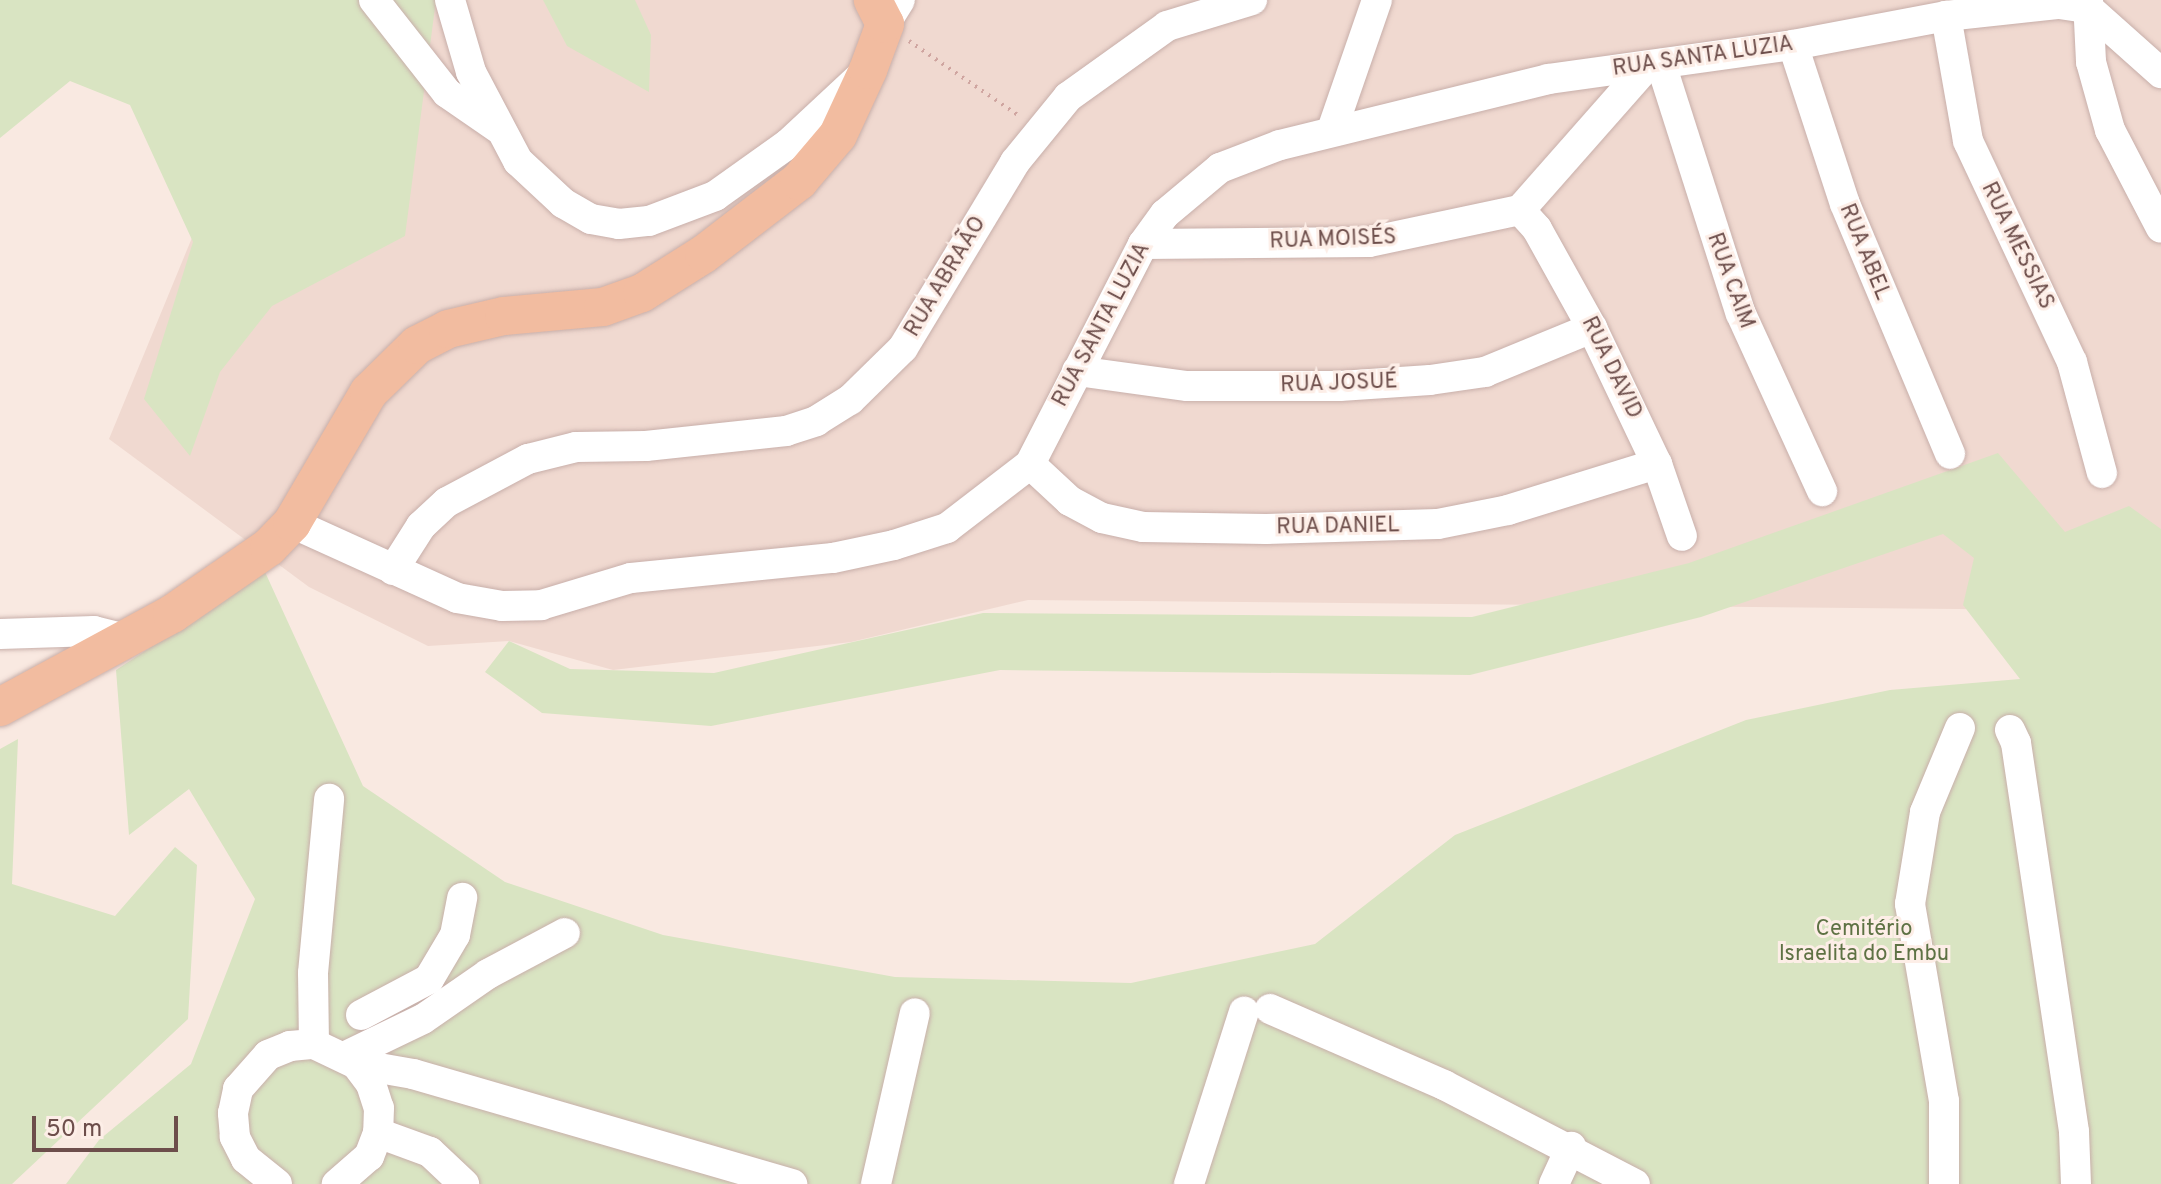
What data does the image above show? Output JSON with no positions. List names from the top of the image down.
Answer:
{
  "streets": {
    "street": [
      "RUA SANTA LUZIA",
      "RUA MOISÉS",
      "RUA MESSIAS",
      "RUA ABEL",
      "RUA ABRAÃO",
      "RUA CAIM",
      "RUA DAVID",
      "RUA JOSUÉ",
      "RUA DANIEL"
    ]
  },
  "crossings": [
    ["RUA SANTA LUZIA", "RUA MOISÉS"],
    ["RUA SANTA LUZIA", "RUA MESSIAS"],
    ["RUA SANTA LUZIA", "RUA ABEL"],
    ["RUA SANTA LUZIA", "RUA ABRAÃO"],
    ["RUA SANTA LUZIA", "RUA CAIM"],
    ["RUA SANTA LUZIA", "RUA JOSUÉ"],
    ["RUA SANTA LUZIA", "RUA DANIEL"],
    ["RUA MOISÉS", "RUA DAVID"],
    ["RUA DAVID", "RUA JOSUÉ"],
    ["RUA DAVID", "RUA DANIEL"]
  ],
  "parks": ["Cemitério Israelita do Embu"],
  "scale_bar": "50 m"
}
